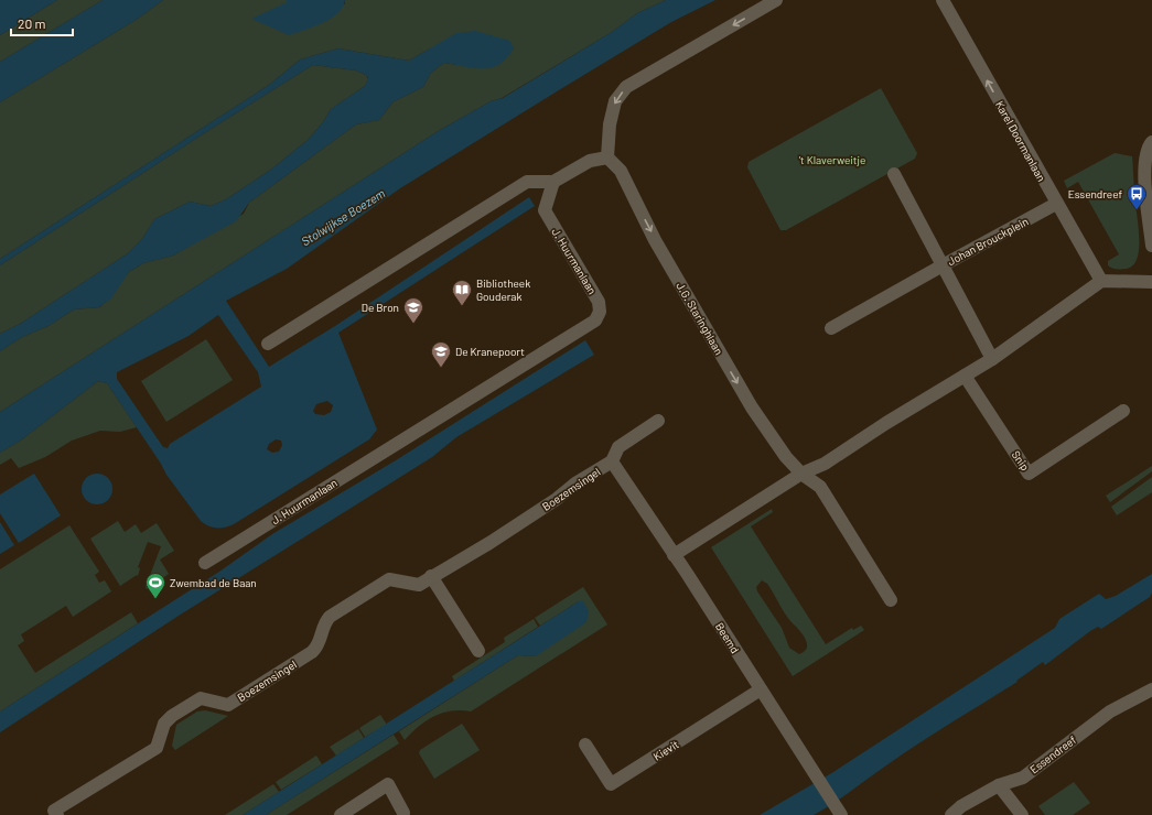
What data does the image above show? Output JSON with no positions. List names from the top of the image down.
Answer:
{
  "streets": {
    "street": [
      "Karel Doormanlaan",
      "Johan Brouckplein",
      "J. Huurmanlaan",
      "J.G. Staringhlaan",
      "Snip",
      "Boezemsingel",
      "Beemd",
      "Kievit",
      "Essendreef"
    ]
  },
  "crossings": [
    ["Karel Doormanlaan", "Johan Brouckplein"],
    ["Boezemsingel", "Beemd"],
    ["Beemd", "Kievit"]
  ],
  "one_way": ["Karel Doormanlaan", "J.G. Staringhlaan"],
  "water": ["Stolwijkse Boezem"],
  "parks": ["'t Klaverweitje"],
  "places": {
    "bus stop": ["Essendreef"],
    "library": ["Bibliotheek Gouderak"],
    "school or university": ["De Bron", "De Kranepoort"],
    "sports": ["Zwembad de Baan"]
  },
  "scale_bar": "20 m"
}
